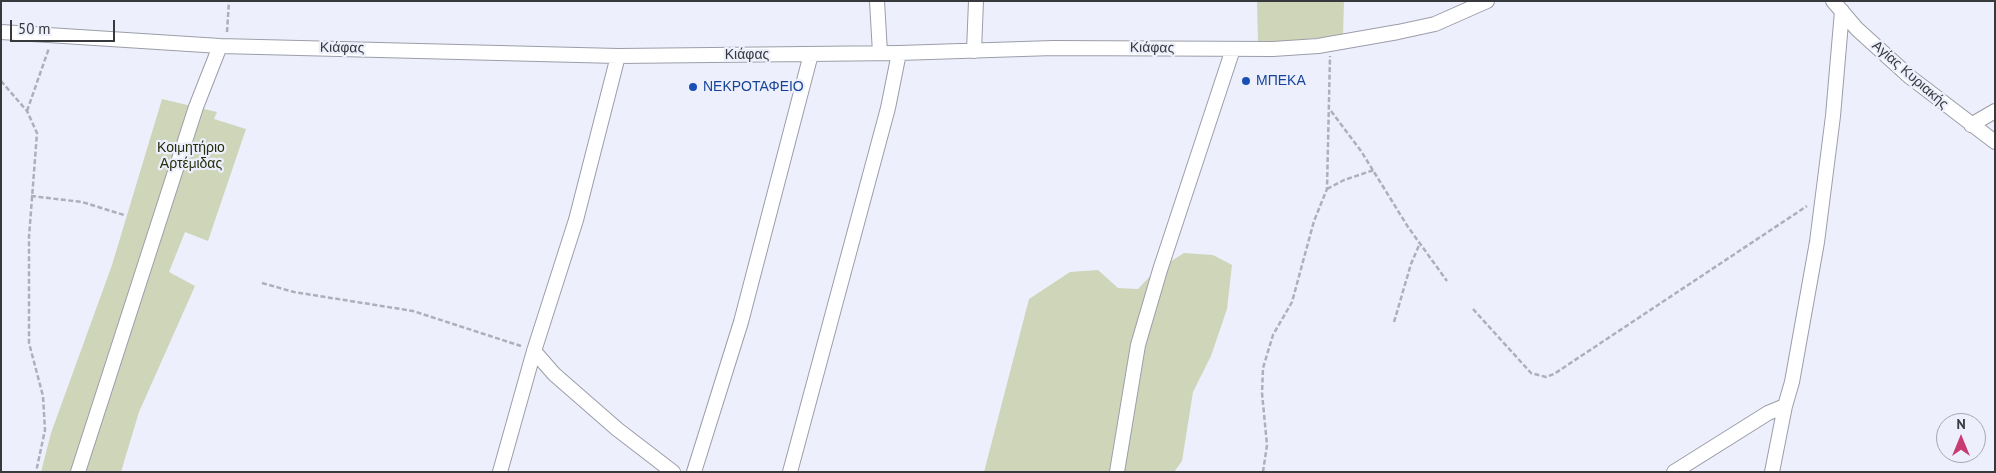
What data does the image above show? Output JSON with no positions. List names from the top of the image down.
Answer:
{
  "streets": {
    "street": ["Κιάφας", "Αγίας Κυριακής"]
  },
  "parks": ["Κοιμητήριο Αρτέμιδας"],
  "places": ["ΜΠΕΚΑ", "ΝΕΚΡΟΤΑΦΕΙΟ"],
  "scale_bar": "50 m",
  "north": "top"
}
